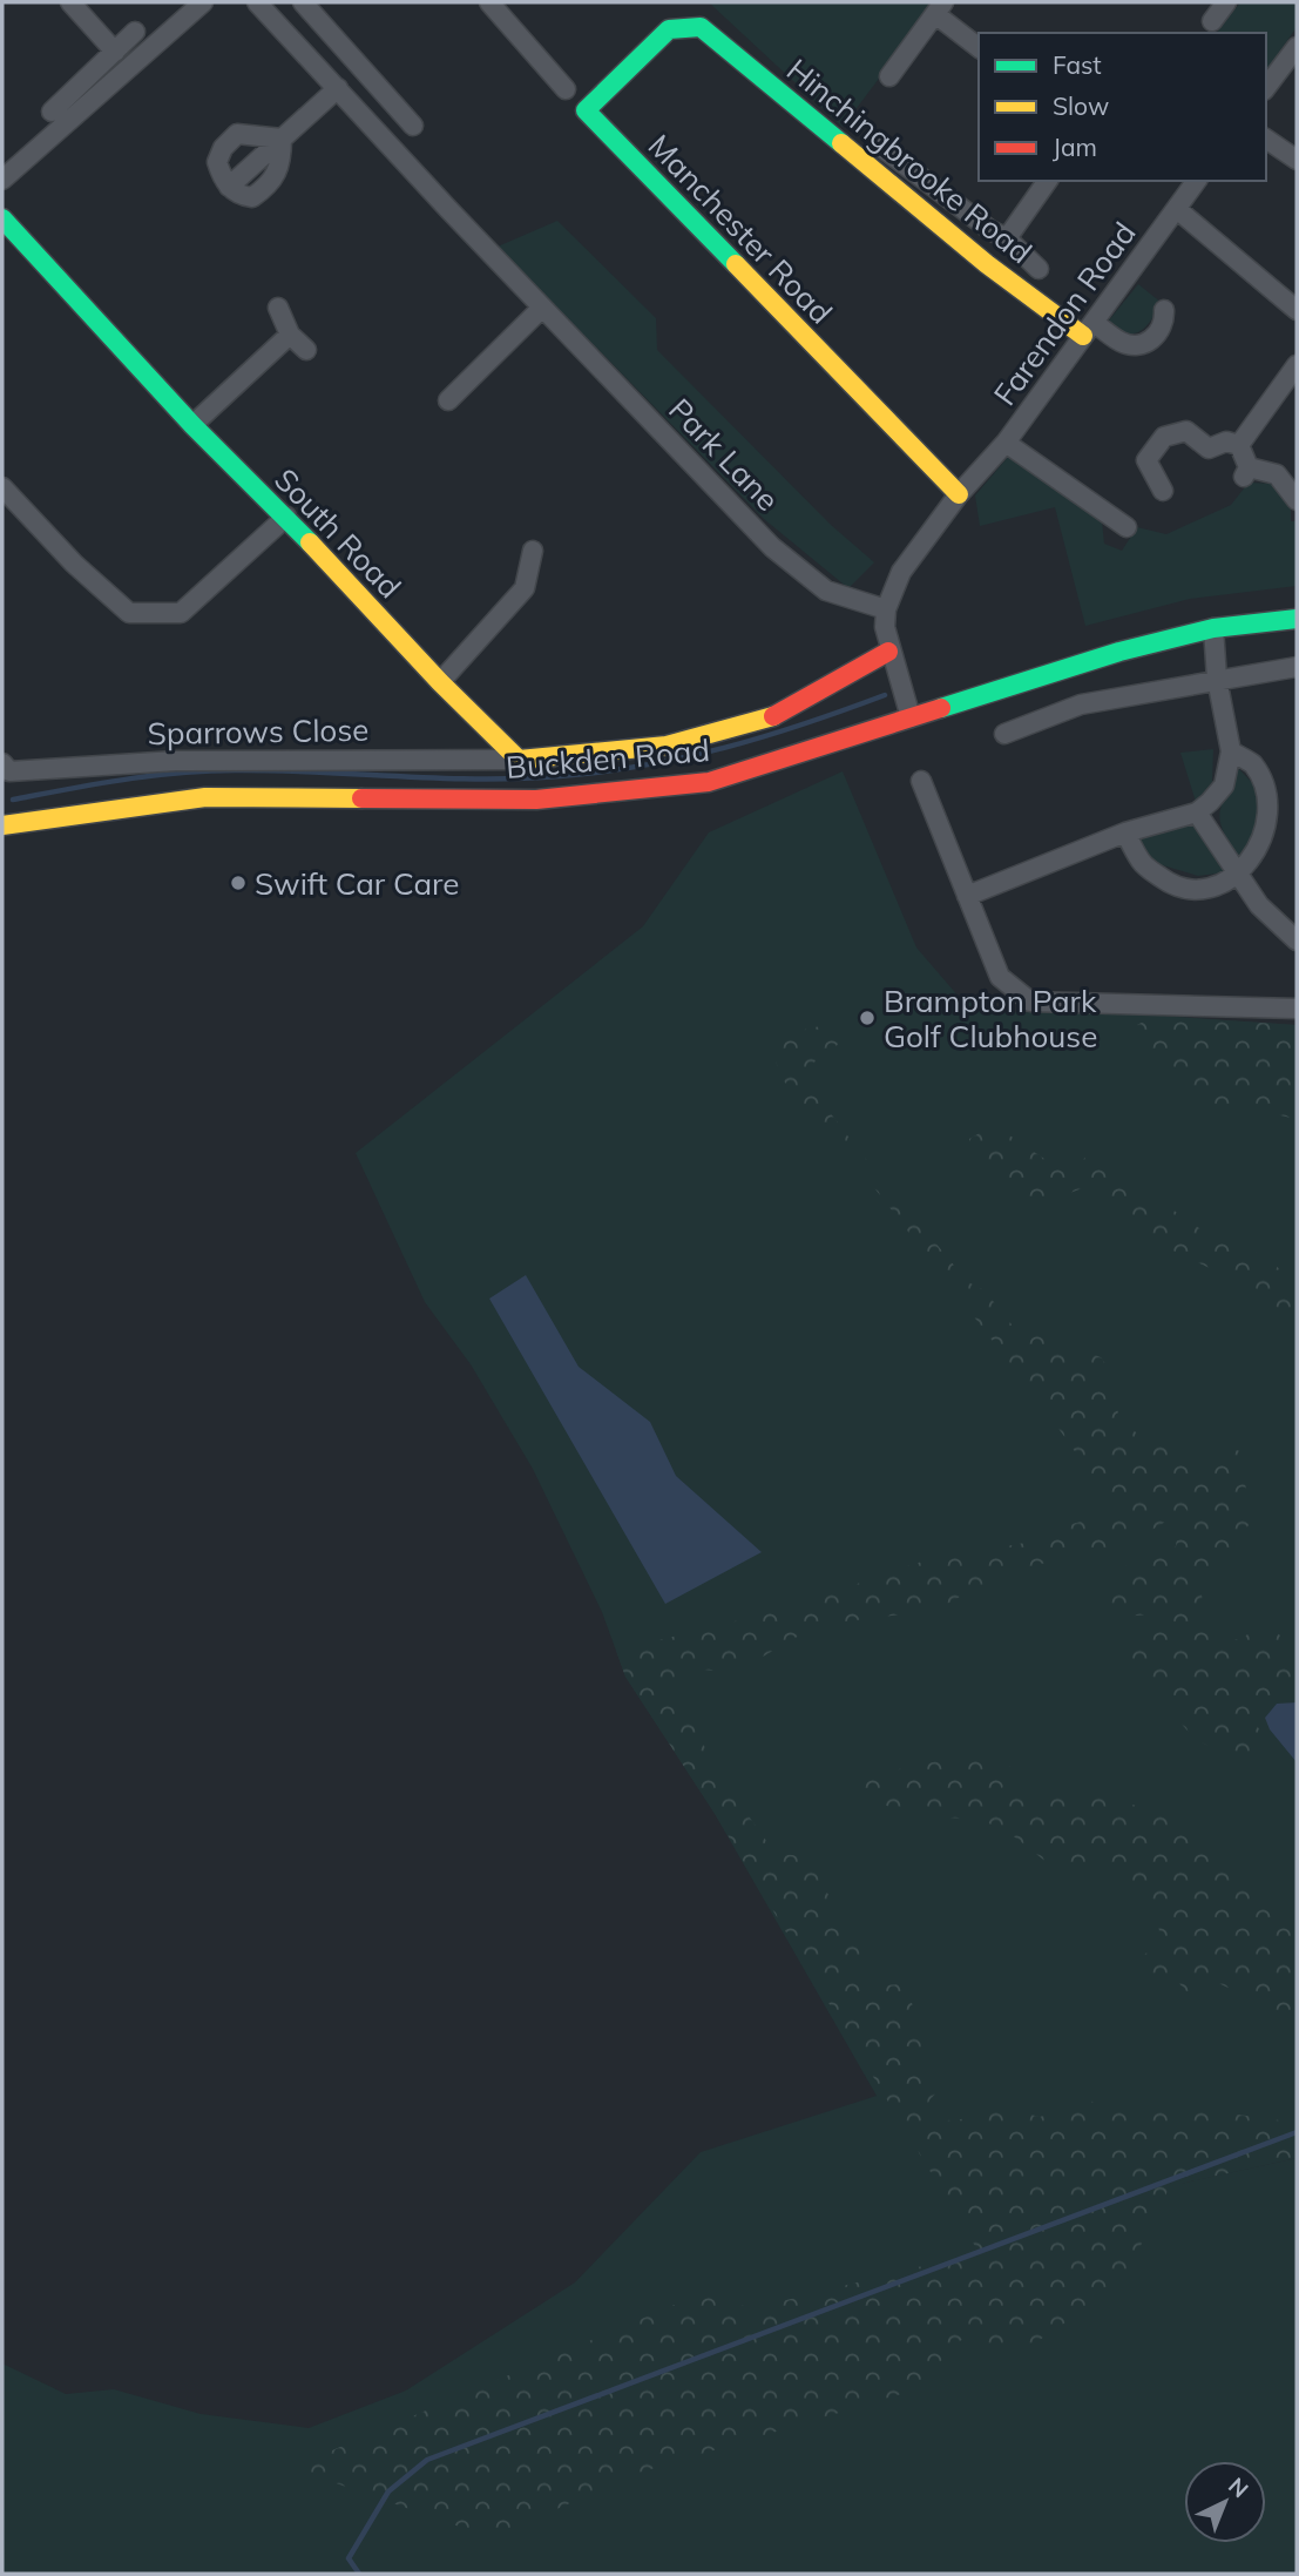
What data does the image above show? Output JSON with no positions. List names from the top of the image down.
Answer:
{
  "streets": {
    "street": [
      "Hinchingbrooke Road",
      "Manchester Road",
      "Farendon Road",
      "Park Lane",
      "South Road",
      "Sparrows Close",
      "Buckden Road"
    ]
  },
  "crossings": [
    ["Hinchingbrooke Road", "Manchester Road"],
    ["Hinchingbrooke Road", "Farendon Road"],
    ["Manchester Road", "Farendon Road"],
    ["Farendon Road", "Park Lane"],
    ["Farendon Road", "Buckden Road"],
    ["South Road", "Sparrows Close"]
  ],
  "places": ["Swift Car Care", "Brampton Park Golf Clubhouse"],
  "legend": ["Fast", "Slow", "Jam"],
  "north": "top right"
}
